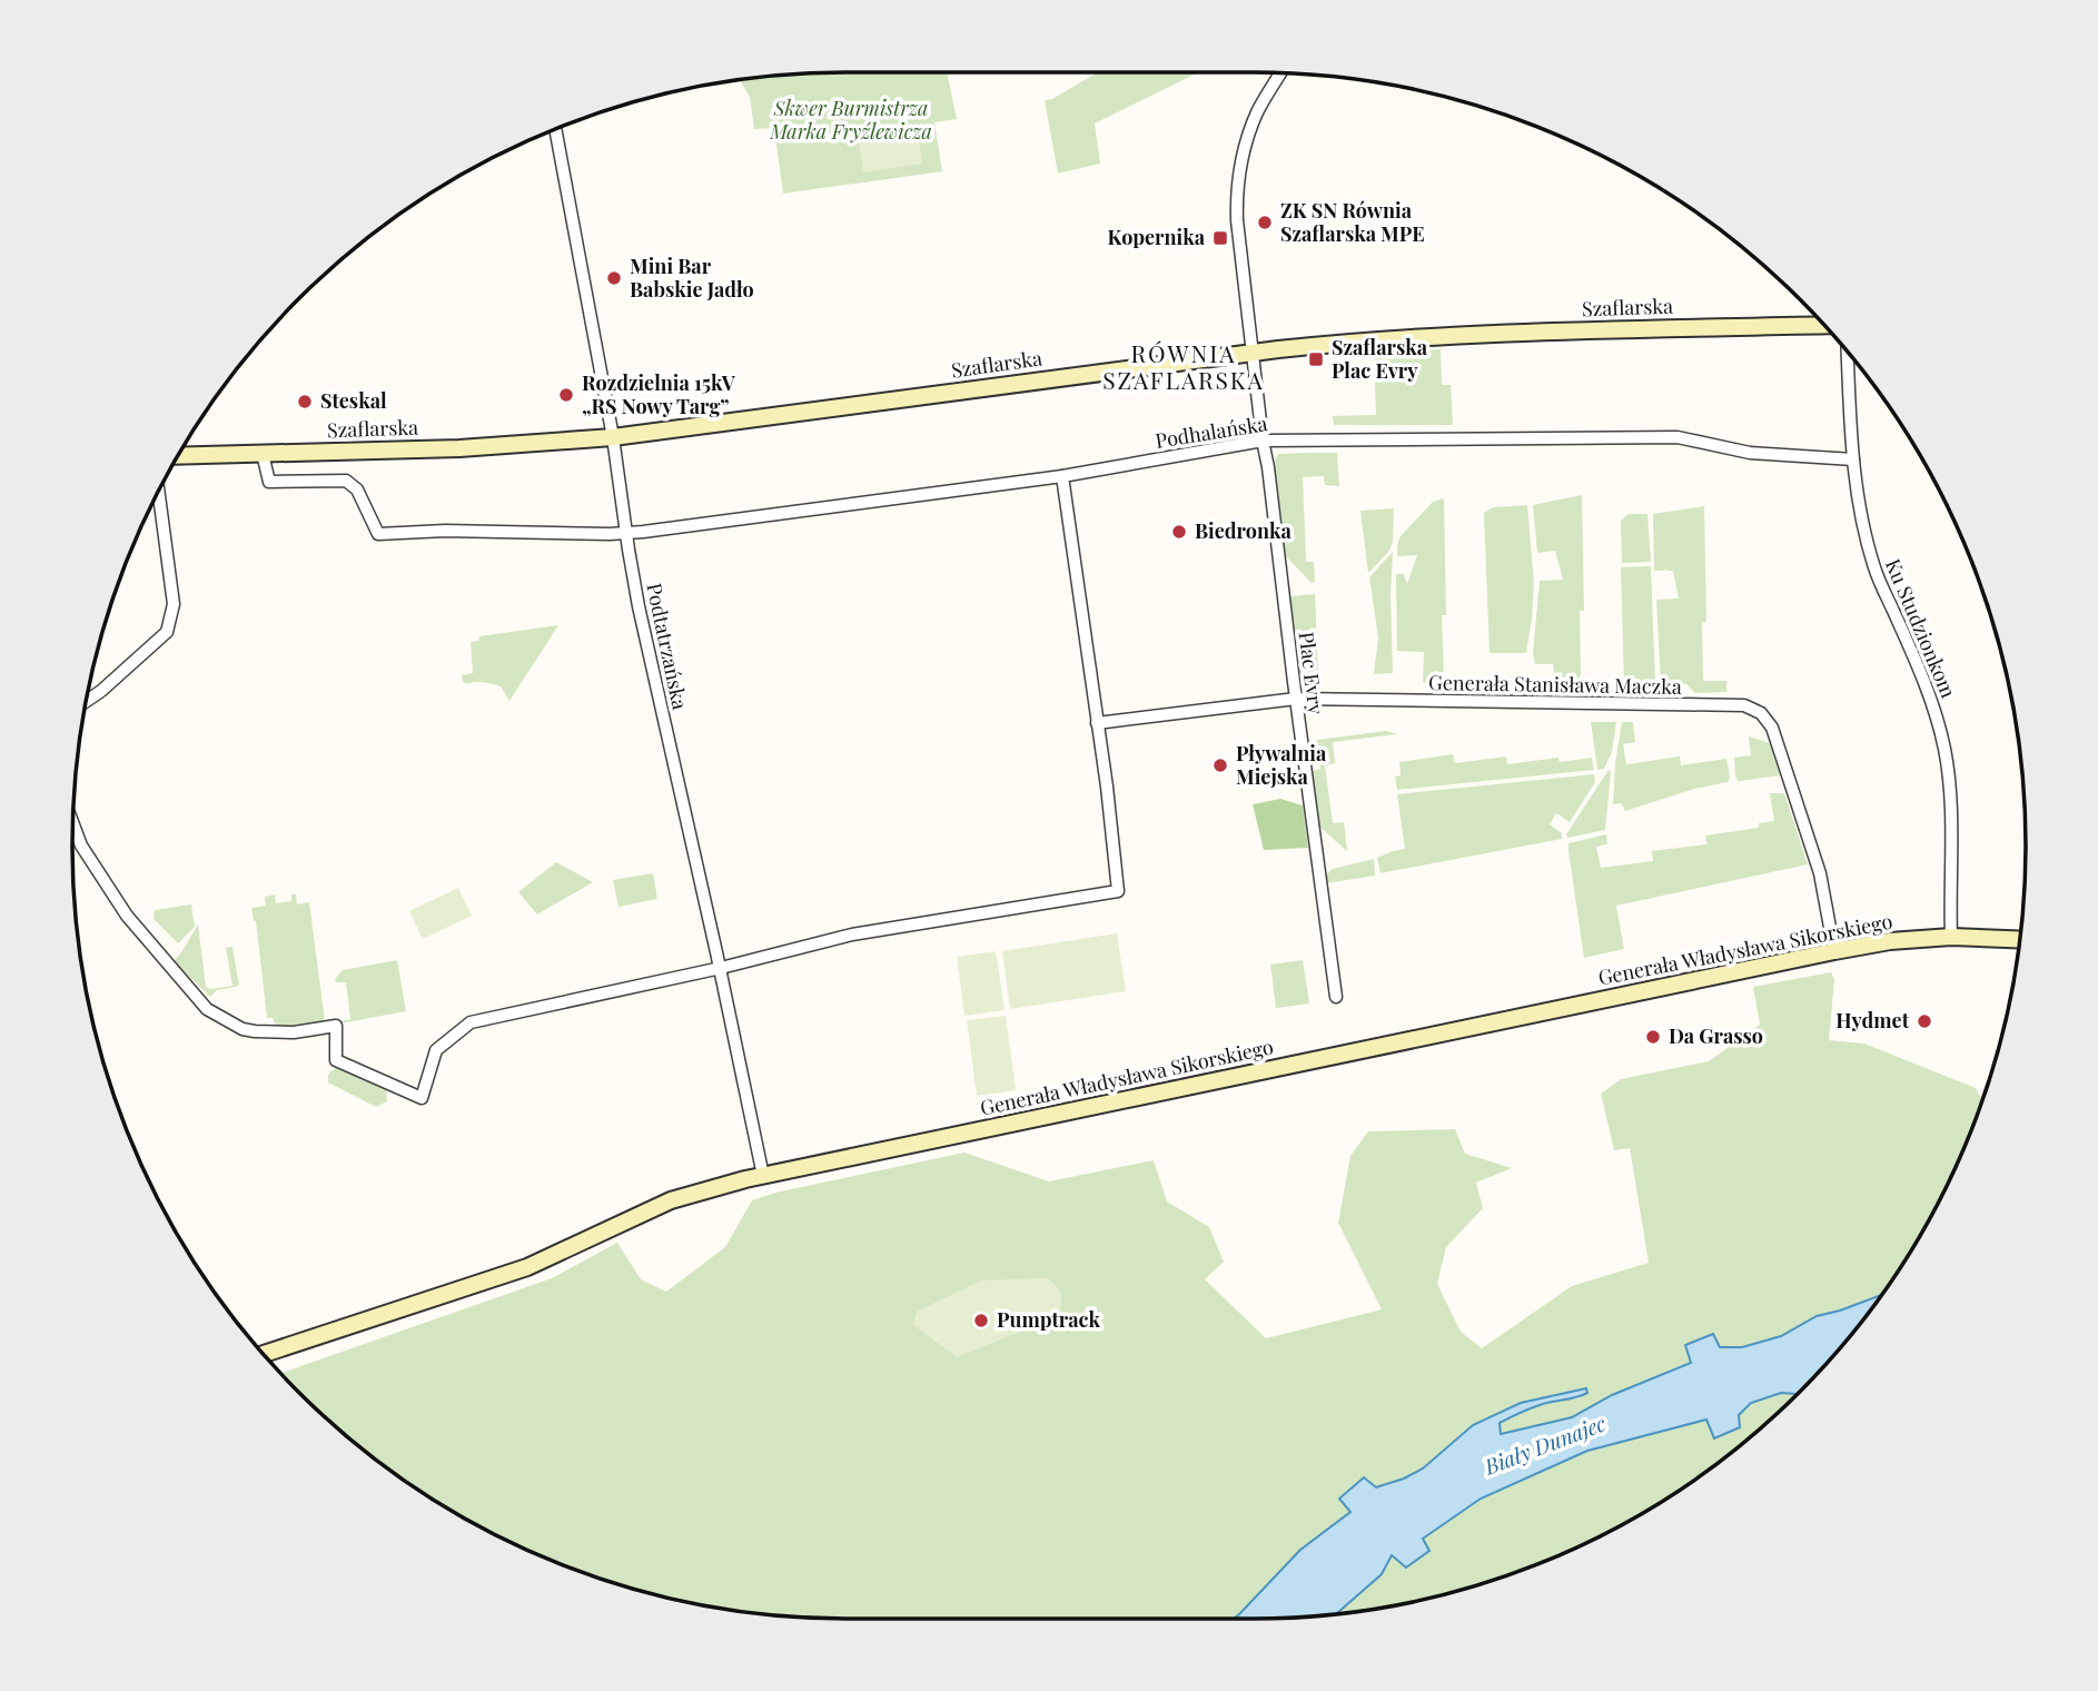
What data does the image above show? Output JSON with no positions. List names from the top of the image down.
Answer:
{
  "streets": {
    "street": [
      "Szaflarska",
      "Podhalańska",
      "Ku Studzionkom",
      "Podtatrzańska",
      "Plac Evry",
      "Generała Stanisława Maczka",
      "Generała Władysława Sikorskiego"
    ]
  },
  "crossings": [
    ["Szaflarska", "Podhalańska"],
    ["Szaflarska", "Podtatrzańska"],
    ["Szaflarska", "Plac Evry"],
    ["Podhalańska", "Ku Studzionkom"],
    ["Podhalańska", "Podtatrzańska"],
    ["Podhalańska", "Plac Evry"],
    ["Ku Studzionkom", "Generała Władysława Sikorskiego"],
    ["Podtatrzańska", "Generała Władysława Sikorskiego"],
    ["Plac Evry", "Generała Stanisława Maczka"],
    ["Generała Stanisława Maczka", "Generała Władysława Sikorskiego"]
  ],
  "districts": ["RÓWNIA SZAFLARSKA"],
  "water": ["Biały Dunajec"],
  "parks": ["Skwer Burmistrza Marka Fryźlewicza"],
  "places": {
    "other": [
      "ZK SN Równia Szaflarska MPE",
      "Mini Bar Babskie Jadło",
      "Rozdzielnia 15kV „RS Nowy Targ”",
      "Steskal",
      "Biedronka",
      "Pływalnia Miejska",
      "Hydmet",
      "Da Grasso",
      "Pumptrack"
    ],
    "transit": ["Kopernika", "Szaflarska Plac Evry"]
  }
}
